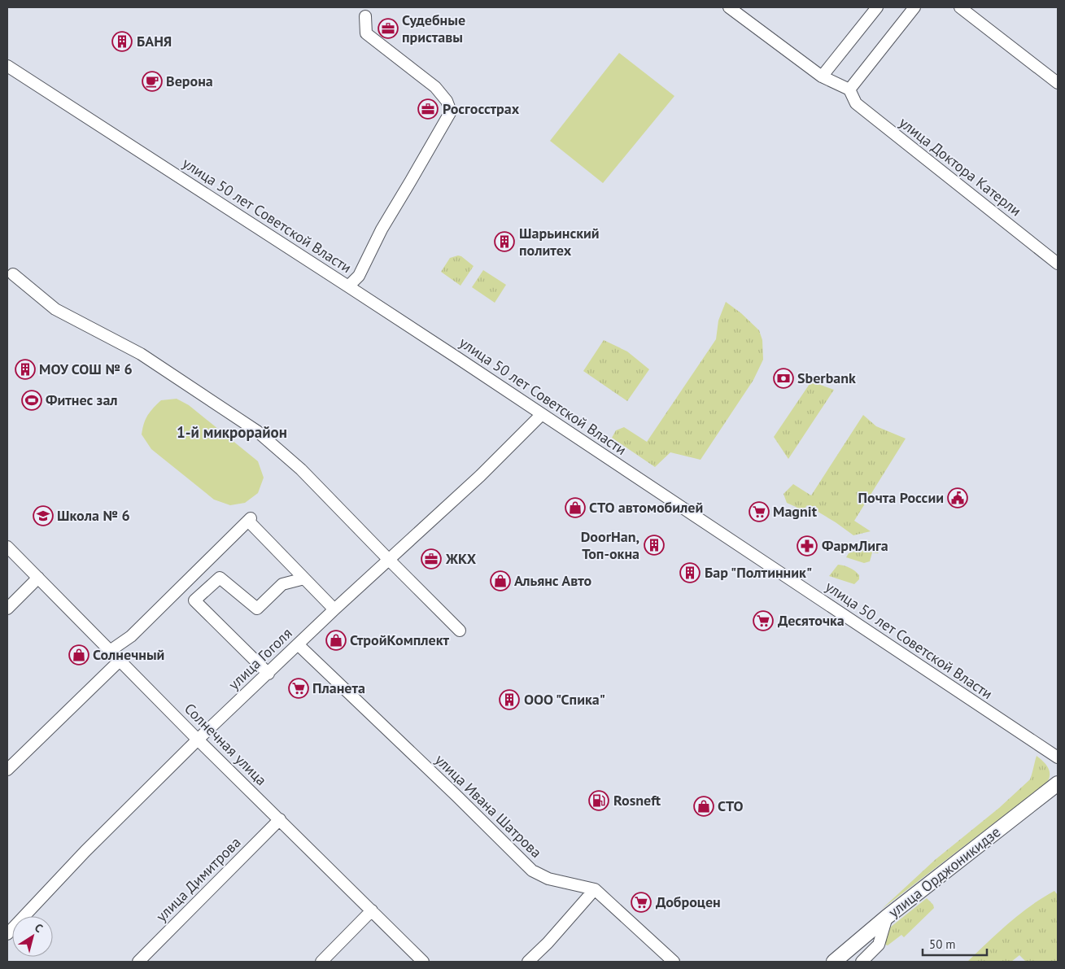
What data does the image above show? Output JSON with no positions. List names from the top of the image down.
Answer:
{
  "streets": {
    "main road": ["улица Орджоникидзе"],
    "street": [
      "улица Доктора Катерли",
      "улица 50 лет Советской Власти",
      "улица Гоголя",
      "Солнечная улица",
      "улица Ивана Шатрова",
      "улица Димитрова"
    ]
  },
  "crossings": [
    ["улица 50 лет Советской Власти", "улица Гоголя"],
    ["улица Гоголя", "Солнечная улица"],
    ["улица Гоголя", "улица Ивана Шатрова"],
    ["Солнечная улица", "улица Димитрова"]
  ],
  "districts": ["1-й микрорайон"],
  "places": {
    "office": ["Судебные приставы", "Росгосстрах", "ЖКХ"],
    "building": [
      "БАНЯ",
      "Шарьинский политех",
      "МОУ СОШ № 6",
      "DoorHan, Топ-окна",
      "Бар \"Полтинник\"",
      "ООО \"Спика\""
    ],
    "cafe": ["Верона"],
    "bank": ["Sberbank"],
    "sports": ["Фитнес зал"],
    "public building": ["Почта России"],
    "shop": [
      "СТО автомобилей",
      "Альянс Авто",
      "СтройКомплект",
      "Солнечный",
      "СТО"
    ],
    "supermarket": [
      "Magnit",
      "Десяточка",
      "Планета",
      "Доброцен"
    ],
    "school or university": ["Школа № 6"],
    "pharmacy": ["ФармЛига"],
    "fuel station": ["Rosneft"]
  },
  "scale_bar": "50 m",
  "north": "top right"
}
